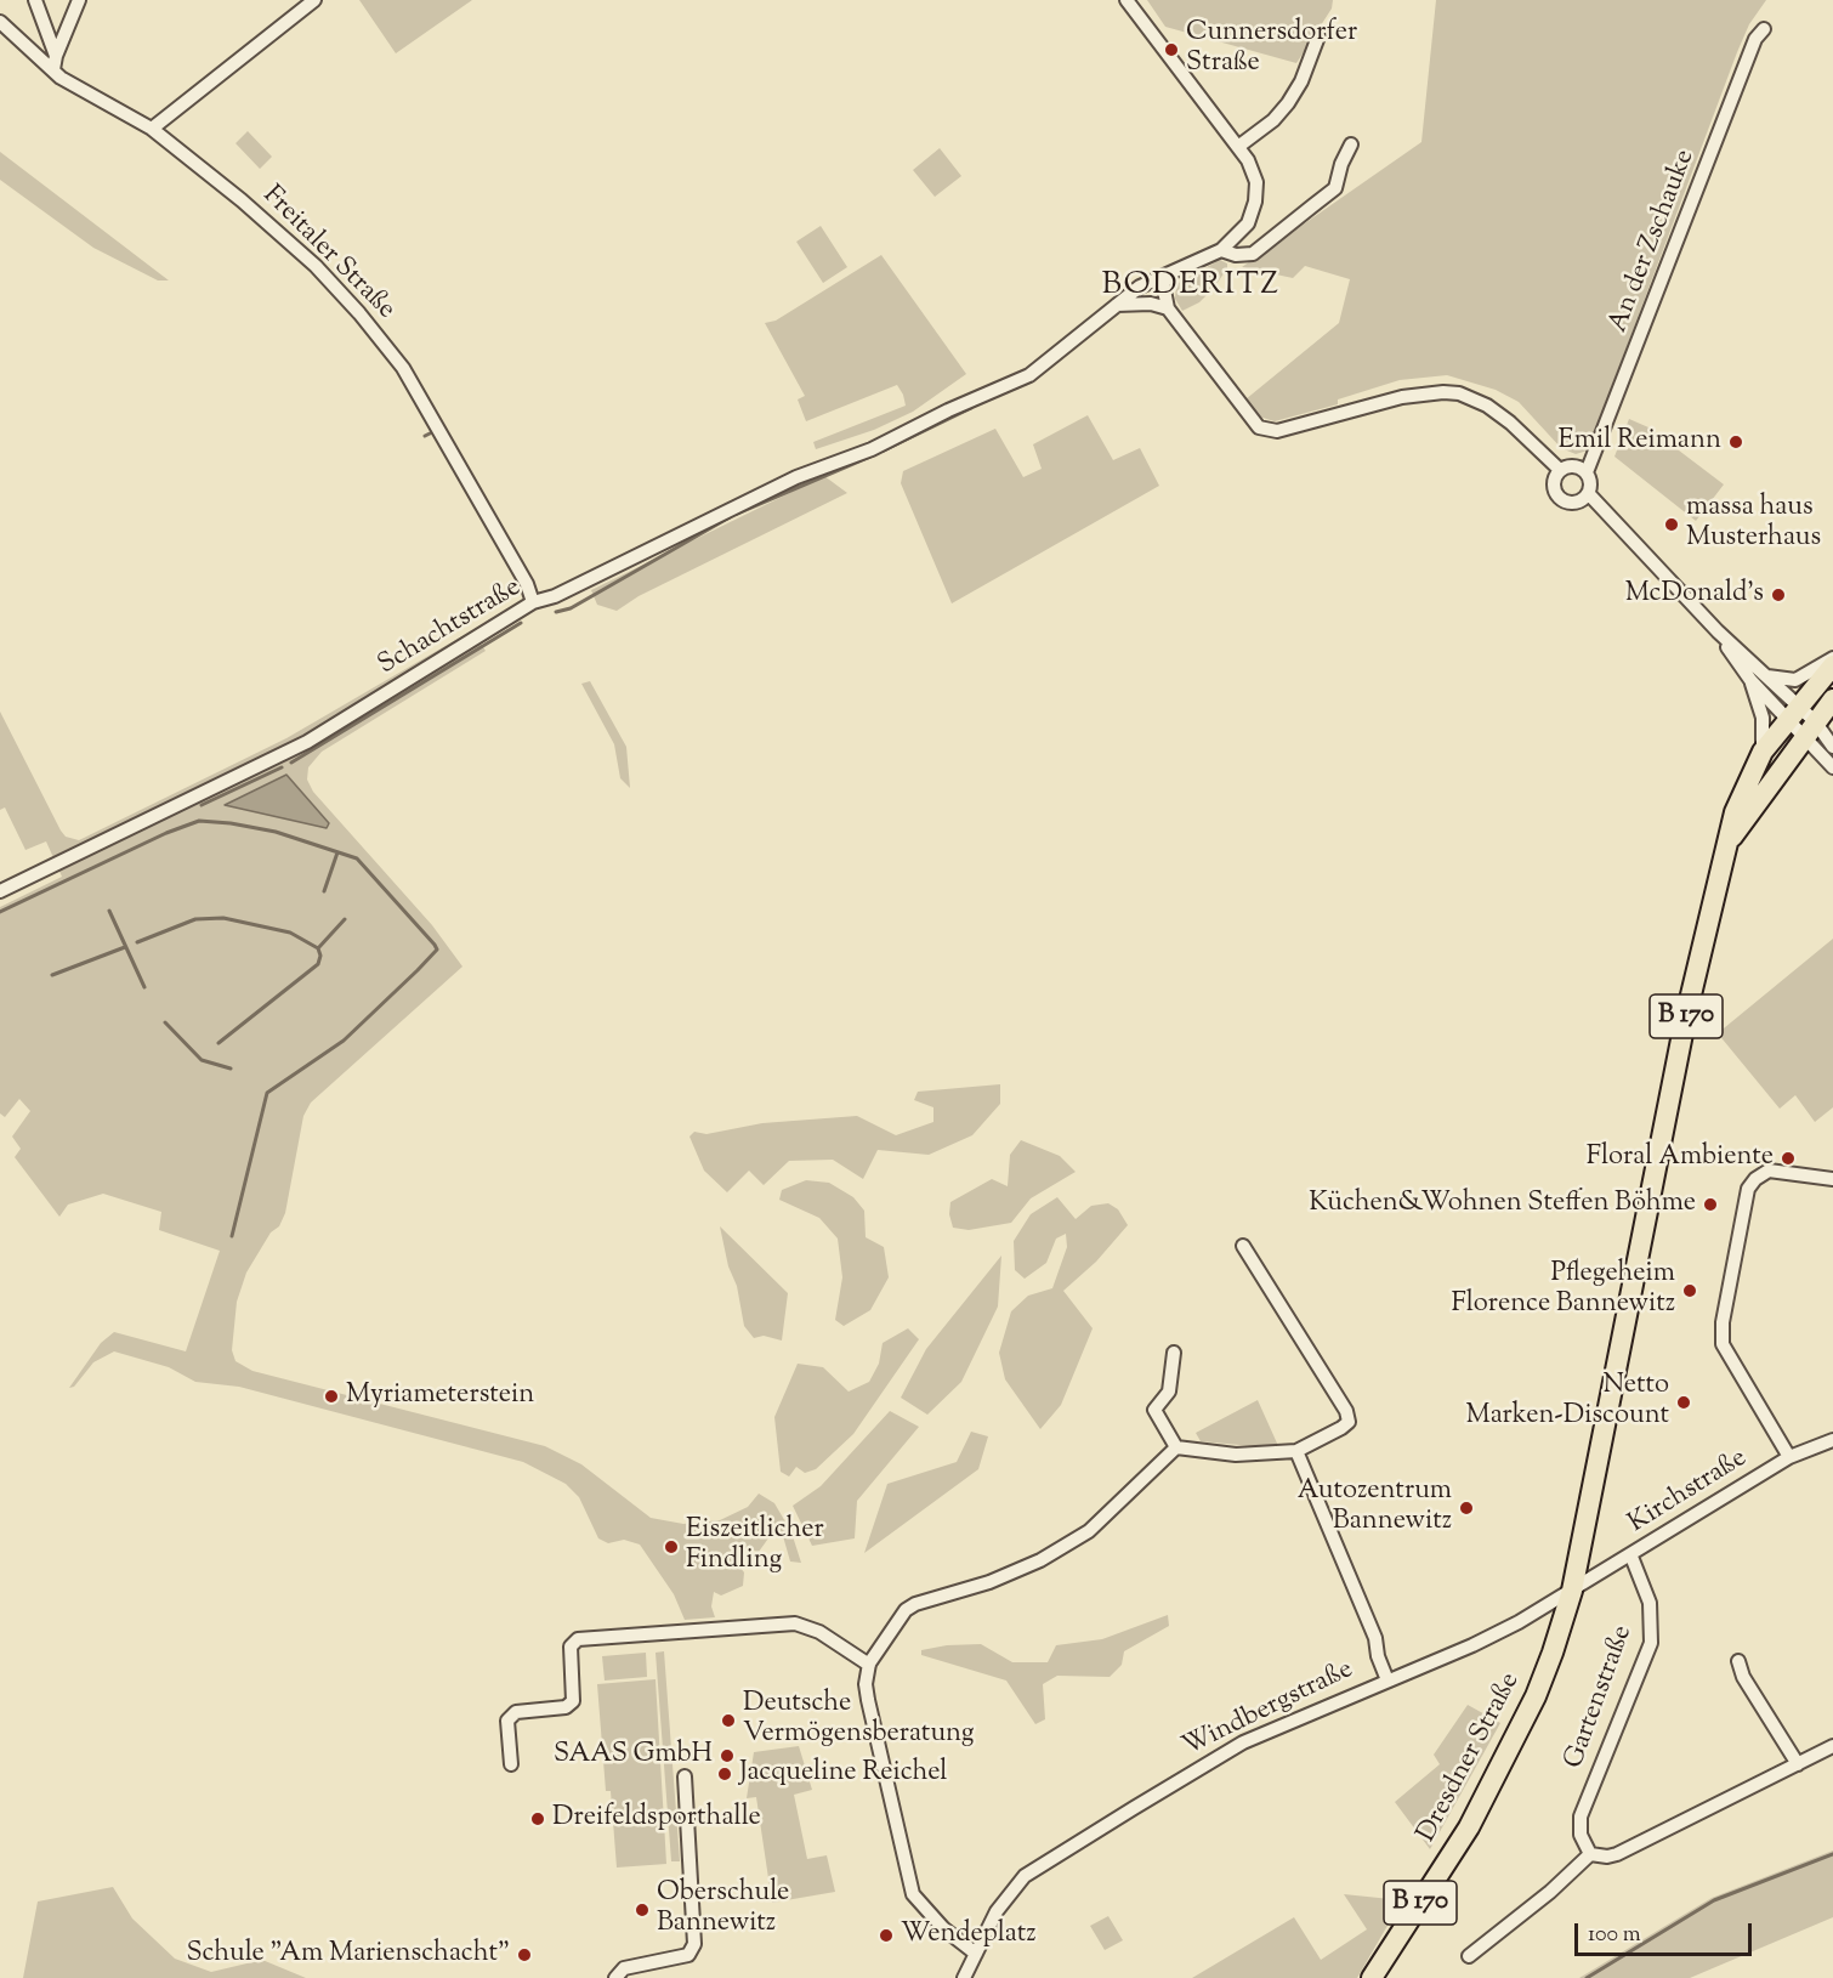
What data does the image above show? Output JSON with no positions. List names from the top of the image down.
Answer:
{
  "streets": {
    "main road": ["B 170", "Dresdner Straße"],
    "street": [
      "An der Zschauke",
      "Freitaler Straße",
      "Schachtstraße",
      "Kirchstraße",
      "Gartenstraße",
      "Windbergstraße"
    ]
  },
  "crossings": [
    ["Freitaler Straße", "Schachtstraße"],
    ["B 170", "Kirchstraße"],
    ["B 170", "Windbergstraße"],
    ["B 170", "Dresdner Straße"],
    ["Kirchstraße", "Gartenstraße"],
    ["Kirchstraße", "Windbergstraße"],
    ["Kirchstraße", "Dresdner Straße"],
    ["Windbergstraße", "Dresdner Straße"]
  ],
  "districts": ["BODERITZ"],
  "places": [
    "Cunnersdorfer Straße",
    "Emil Reimann",
    "massa haus Musterhaus",
    "McDonald's",
    "Floral Ambiente",
    "Küchen&Wohnen Steffen Böhme",
    "Pflegeheim Florence Bannewitz",
    "Myriameterstein",
    "Netto Marken-Discount",
    "Autozentrum Bannewitz",
    "Eiszeitlicher Findling",
    "Deutsche Vermögensberatung",
    "SAAS GmbH",
    "Jacqueline Reichel",
    "Dreifeldsporthalle",
    "Oberschule Bannewitz",
    "Wendeplatz",
    "Schule \"Am Marienschacht\""
  ],
  "scale_bar": "100 m"
}
